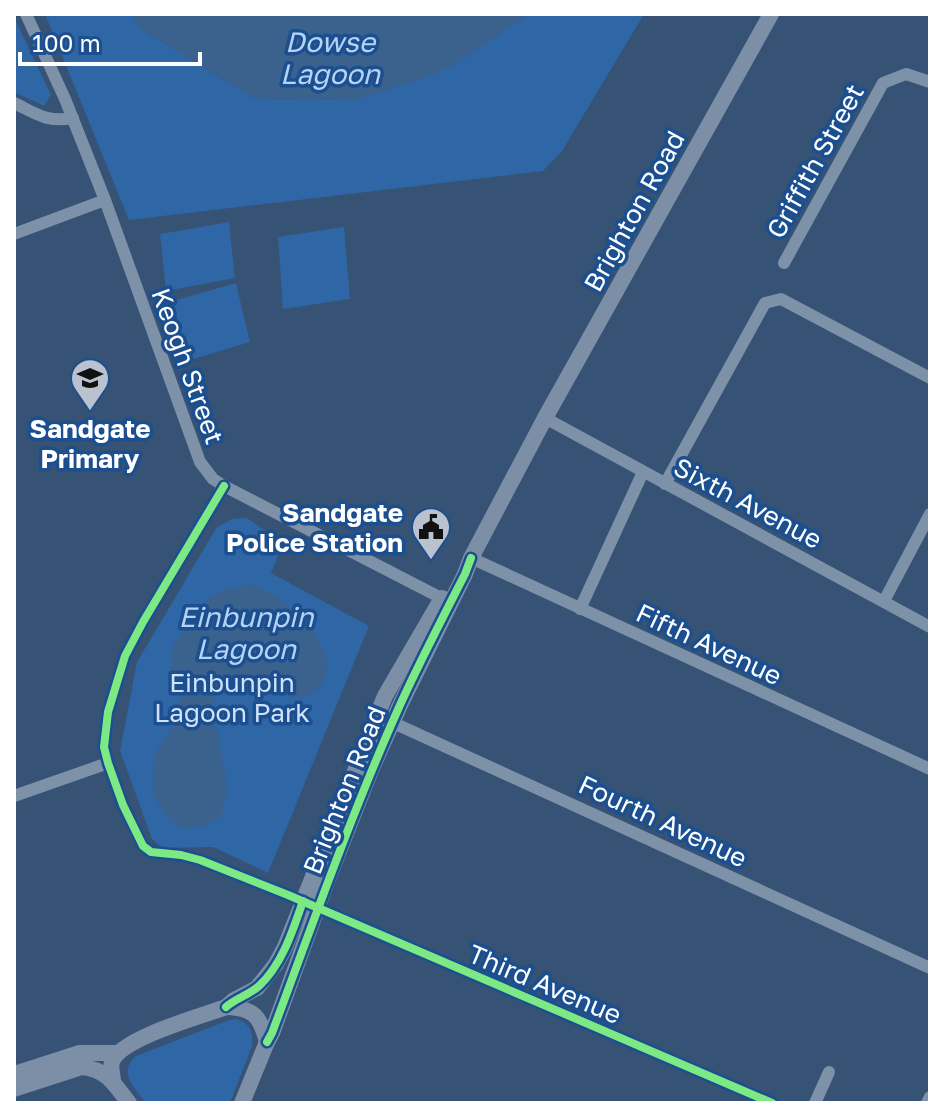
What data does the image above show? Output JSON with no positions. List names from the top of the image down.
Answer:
{
  "streets": {
    "main road": ["Brighton Road"],
    "street": [
      "Griffith Street",
      "Keogh Street",
      "Sixth Avenue",
      "Fifth Avenue",
      "Fourth Avenue",
      "Third Avenue"
    ]
  },
  "crossings": [
    ["Brighton Road", "Keogh Street"],
    ["Brighton Road", "Sixth Avenue"],
    ["Brighton Road", "Fifth Avenue"],
    ["Brighton Road", "Fourth Avenue"],
    ["Brighton Road", "Third Avenue"]
  ],
  "water": ["Dowse Lagoon", "Einbunpin Lagoon"],
  "parks": ["Einbunpin Lagoon Park"],
  "places": {
    "school or university": ["Sandgate Primary"],
    "public building": ["Sandgate Police Station"]
  },
  "scale_bar": "100 m"
}
